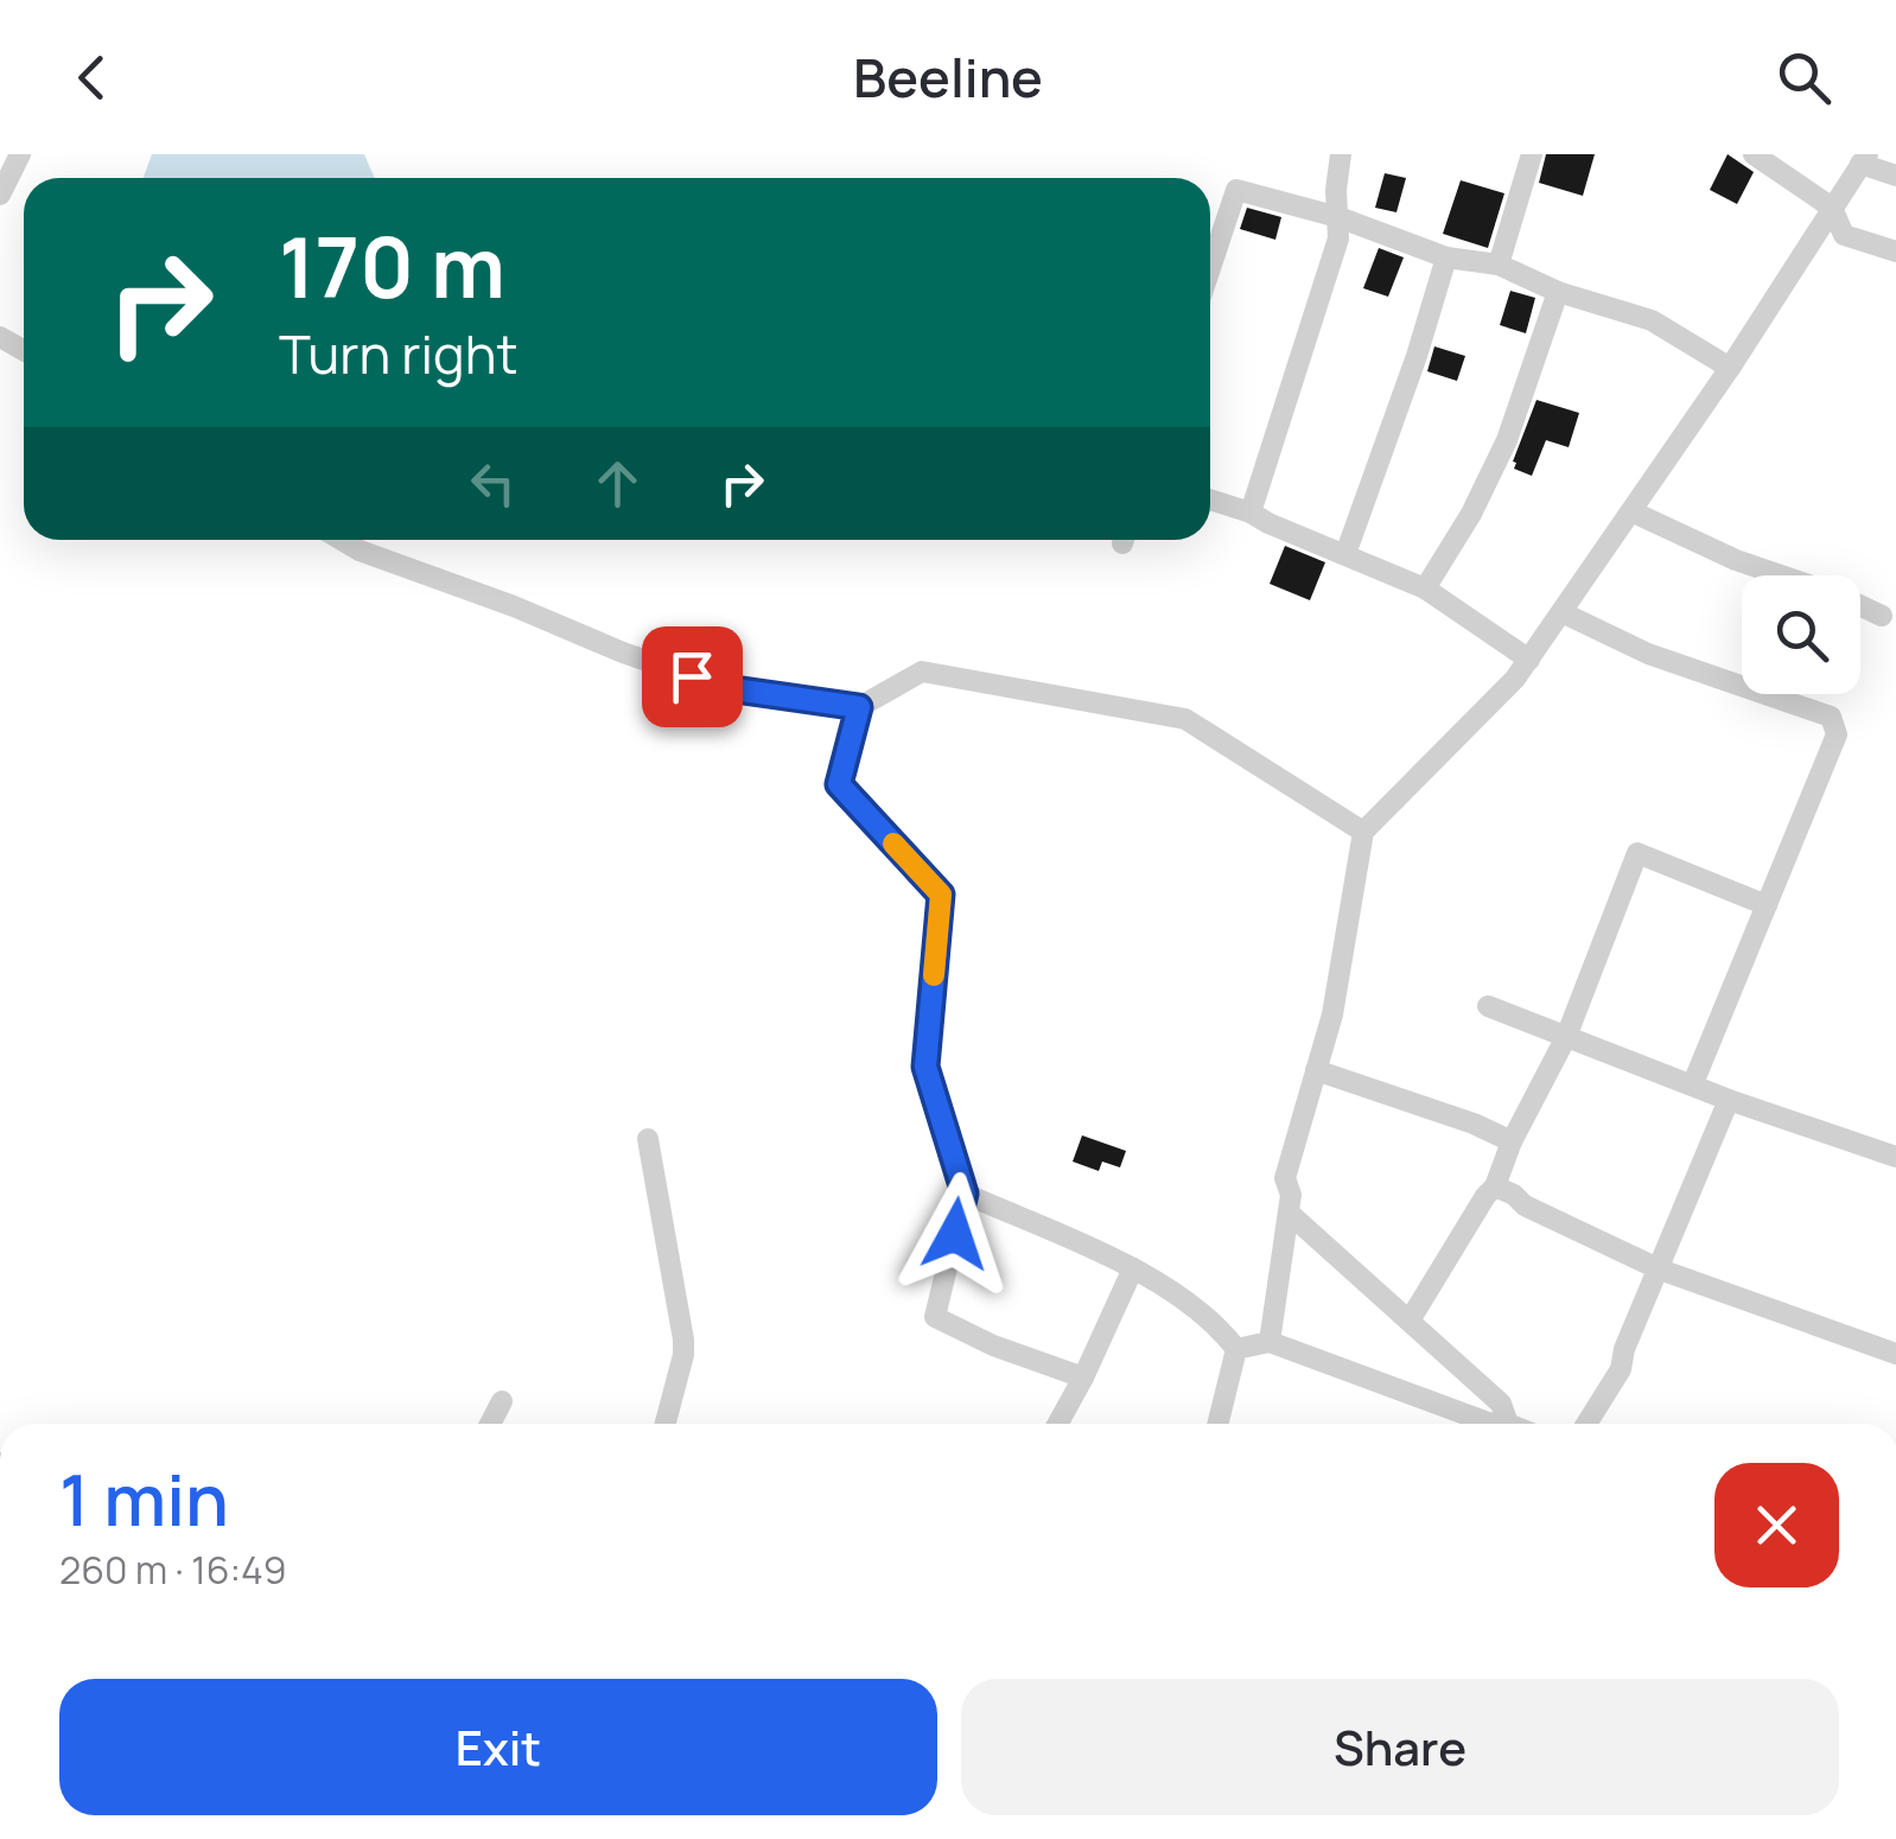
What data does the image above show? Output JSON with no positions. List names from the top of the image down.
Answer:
{
  "page": {
    "header": "Beeline",
    "turn": ["170 m", "Turn right"],
    "heading": ["1 min", "260 m · 16:49"],
    "buttons": ["Exit", "Share"]
  }
}
